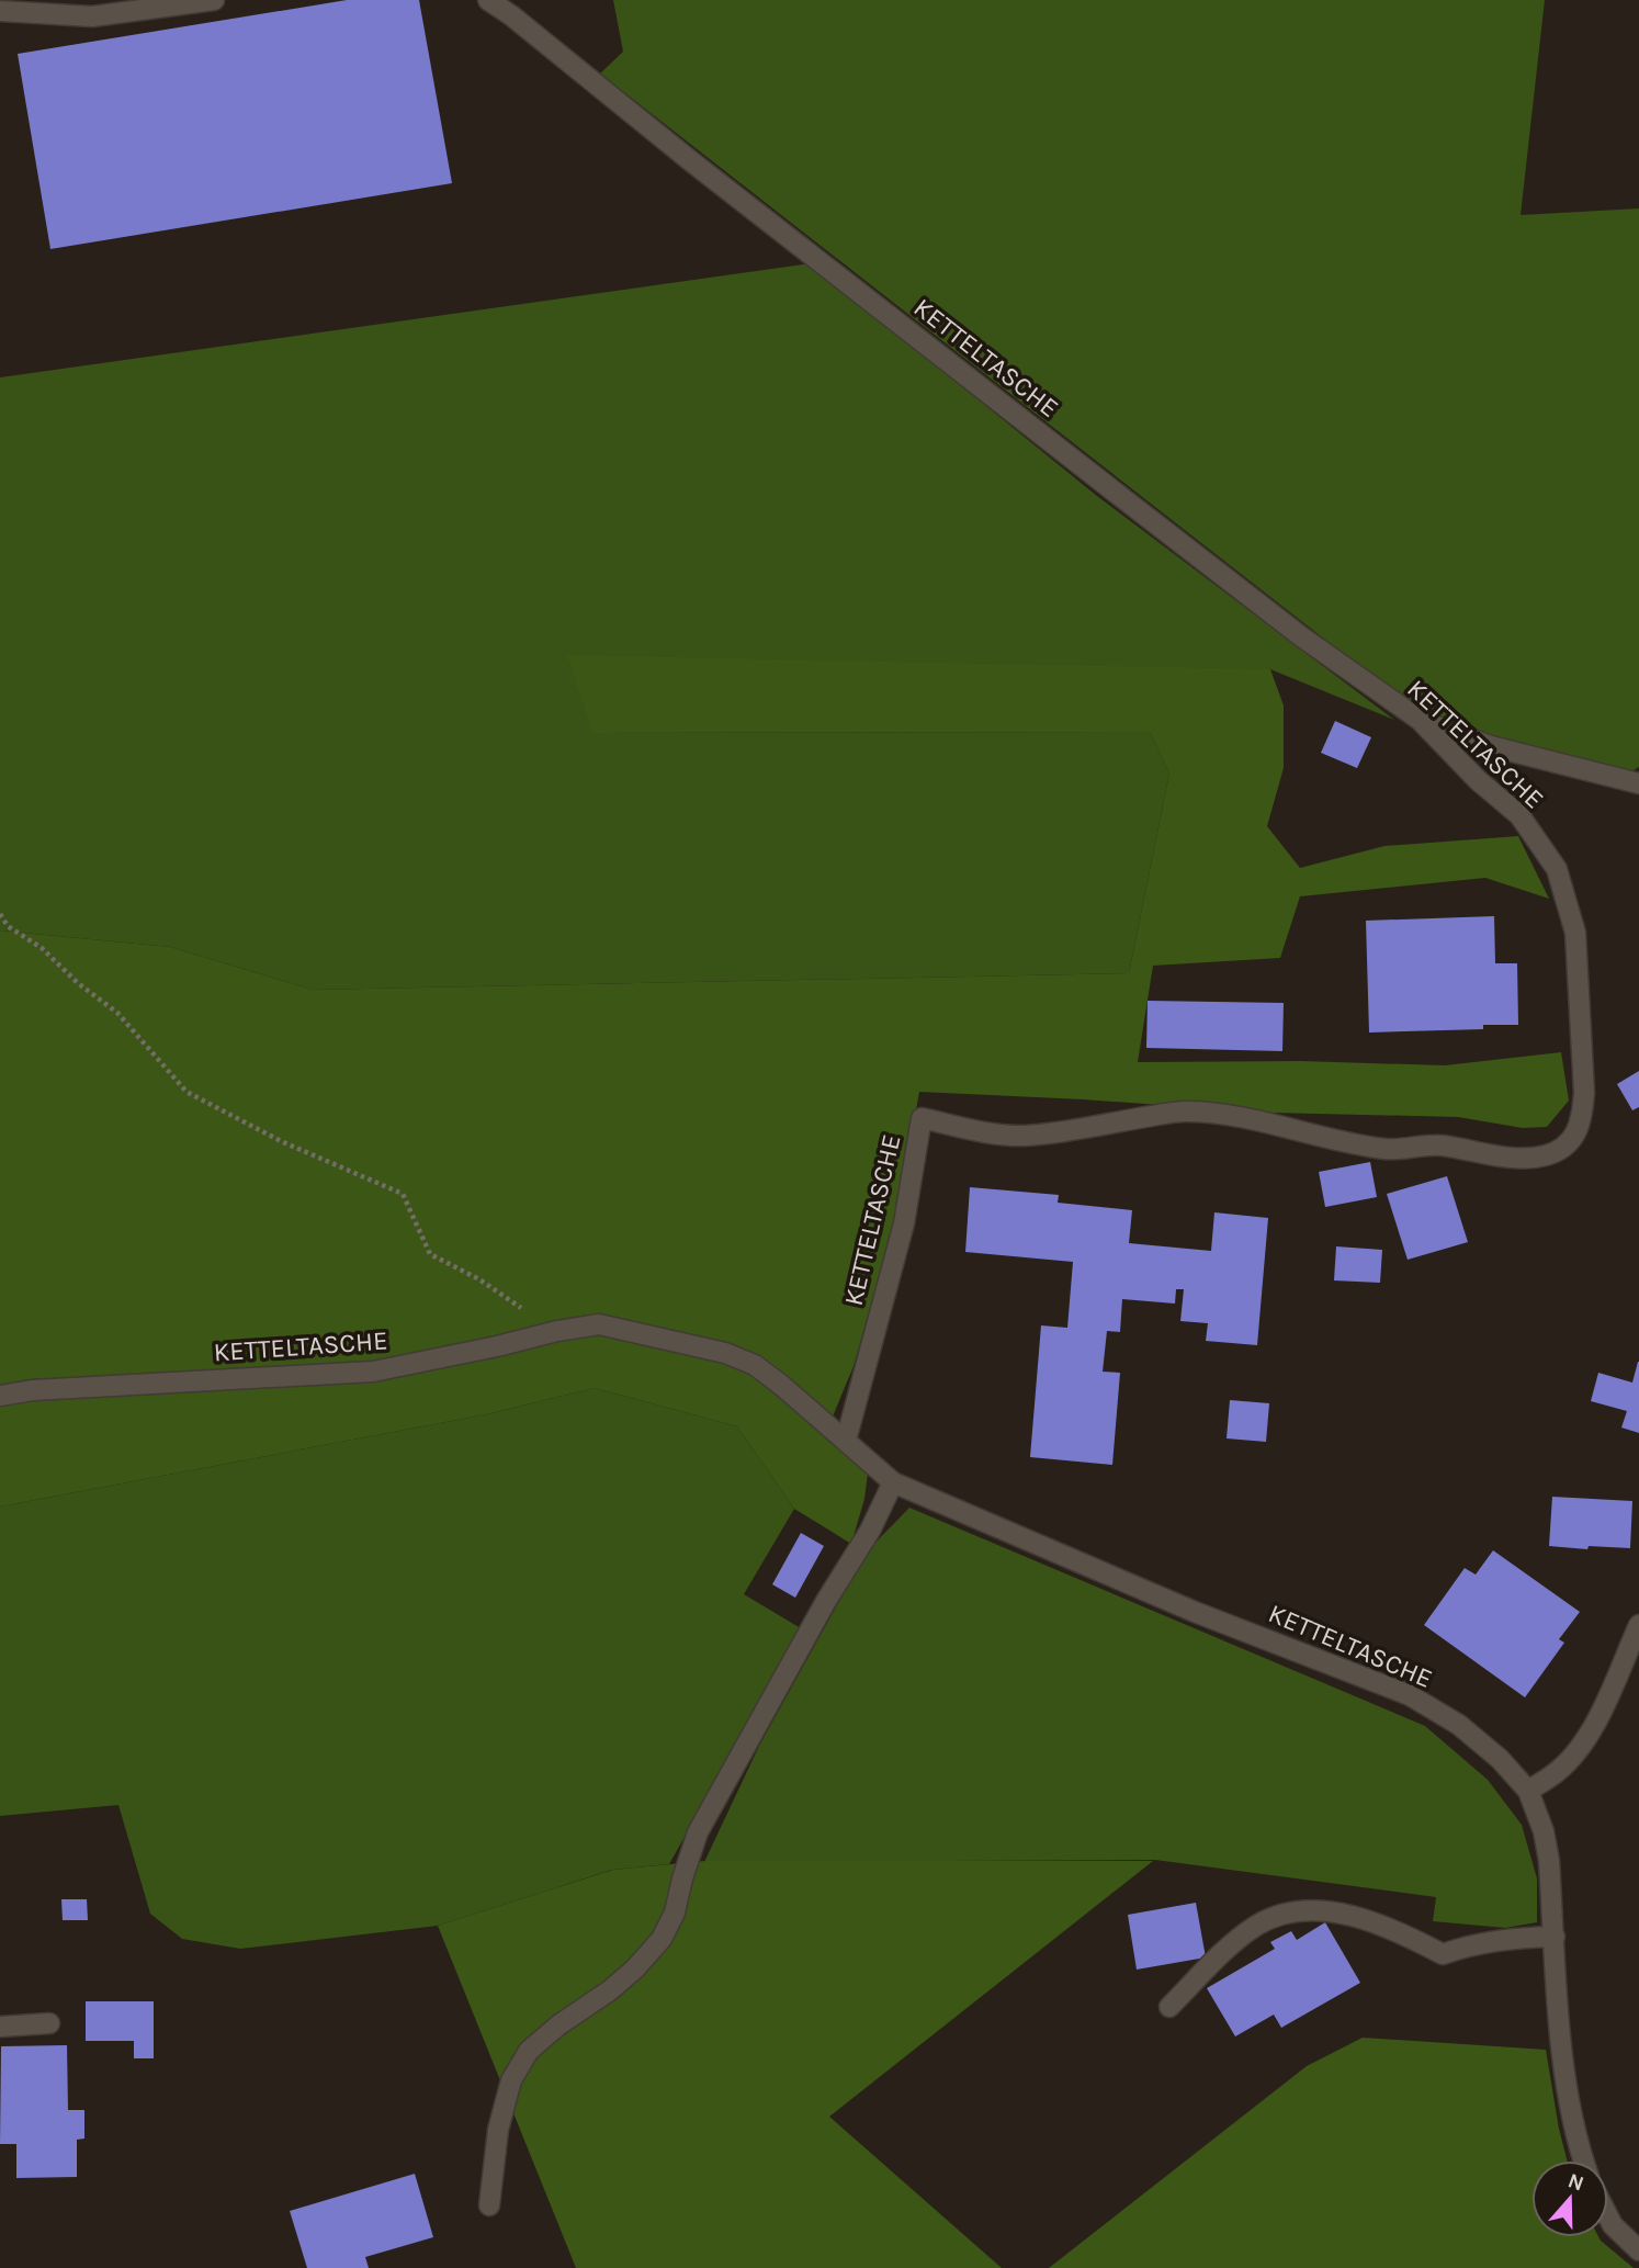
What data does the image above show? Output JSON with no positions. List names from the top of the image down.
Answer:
{
  "streets": {
    "street": ["KETTELTASCHE"]
  },
  "north": "top"
}
